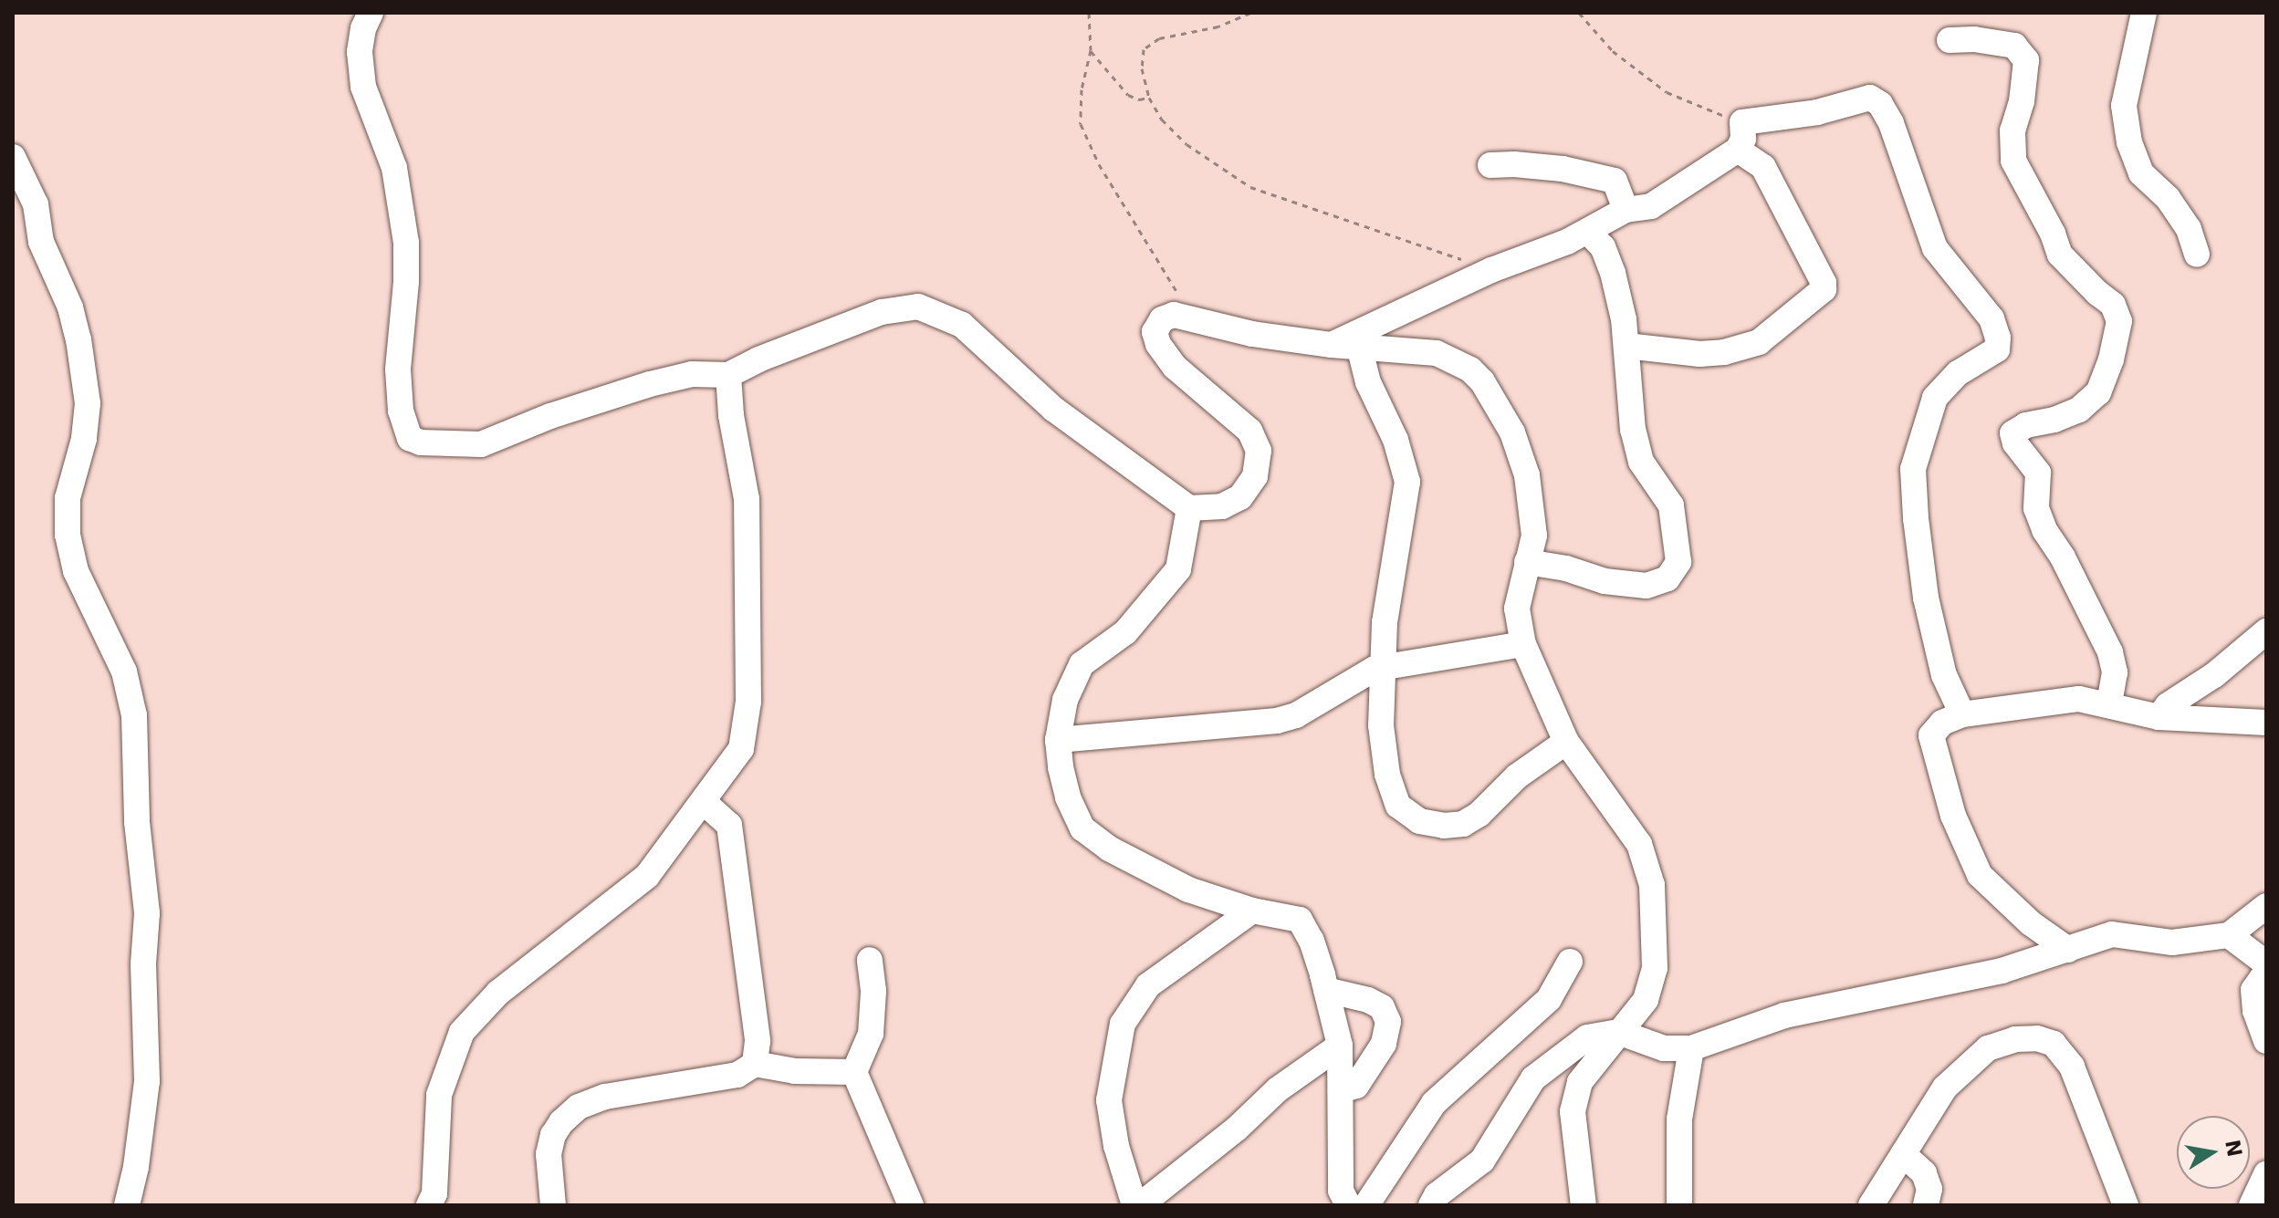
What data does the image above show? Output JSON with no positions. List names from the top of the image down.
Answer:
{
  "north": "right"
}
